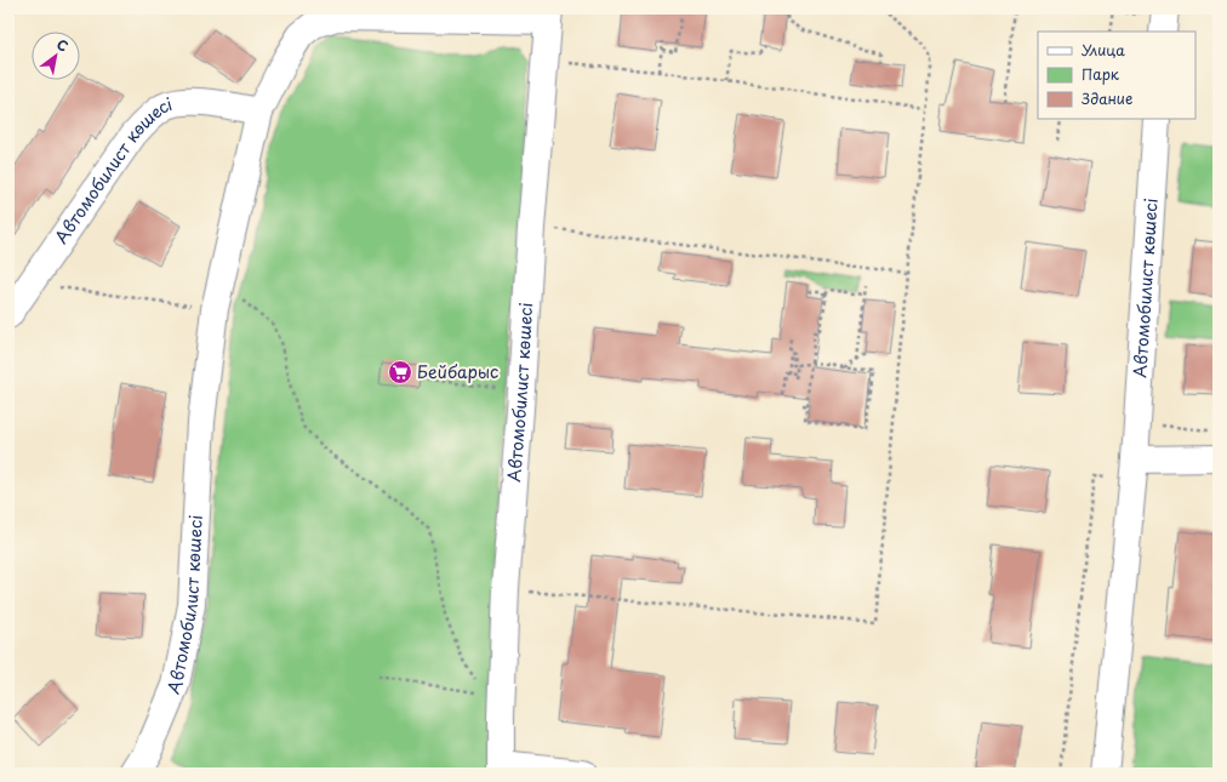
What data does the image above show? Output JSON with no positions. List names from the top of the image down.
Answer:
{
  "streets": {
    "street": ["Автомобилист көшесі"]
  },
  "places": {
    "supermarket": ["Бейбарыс"]
  },
  "legend": ["Улица", "Парк", "Здание"],
  "north": "top right"
}
